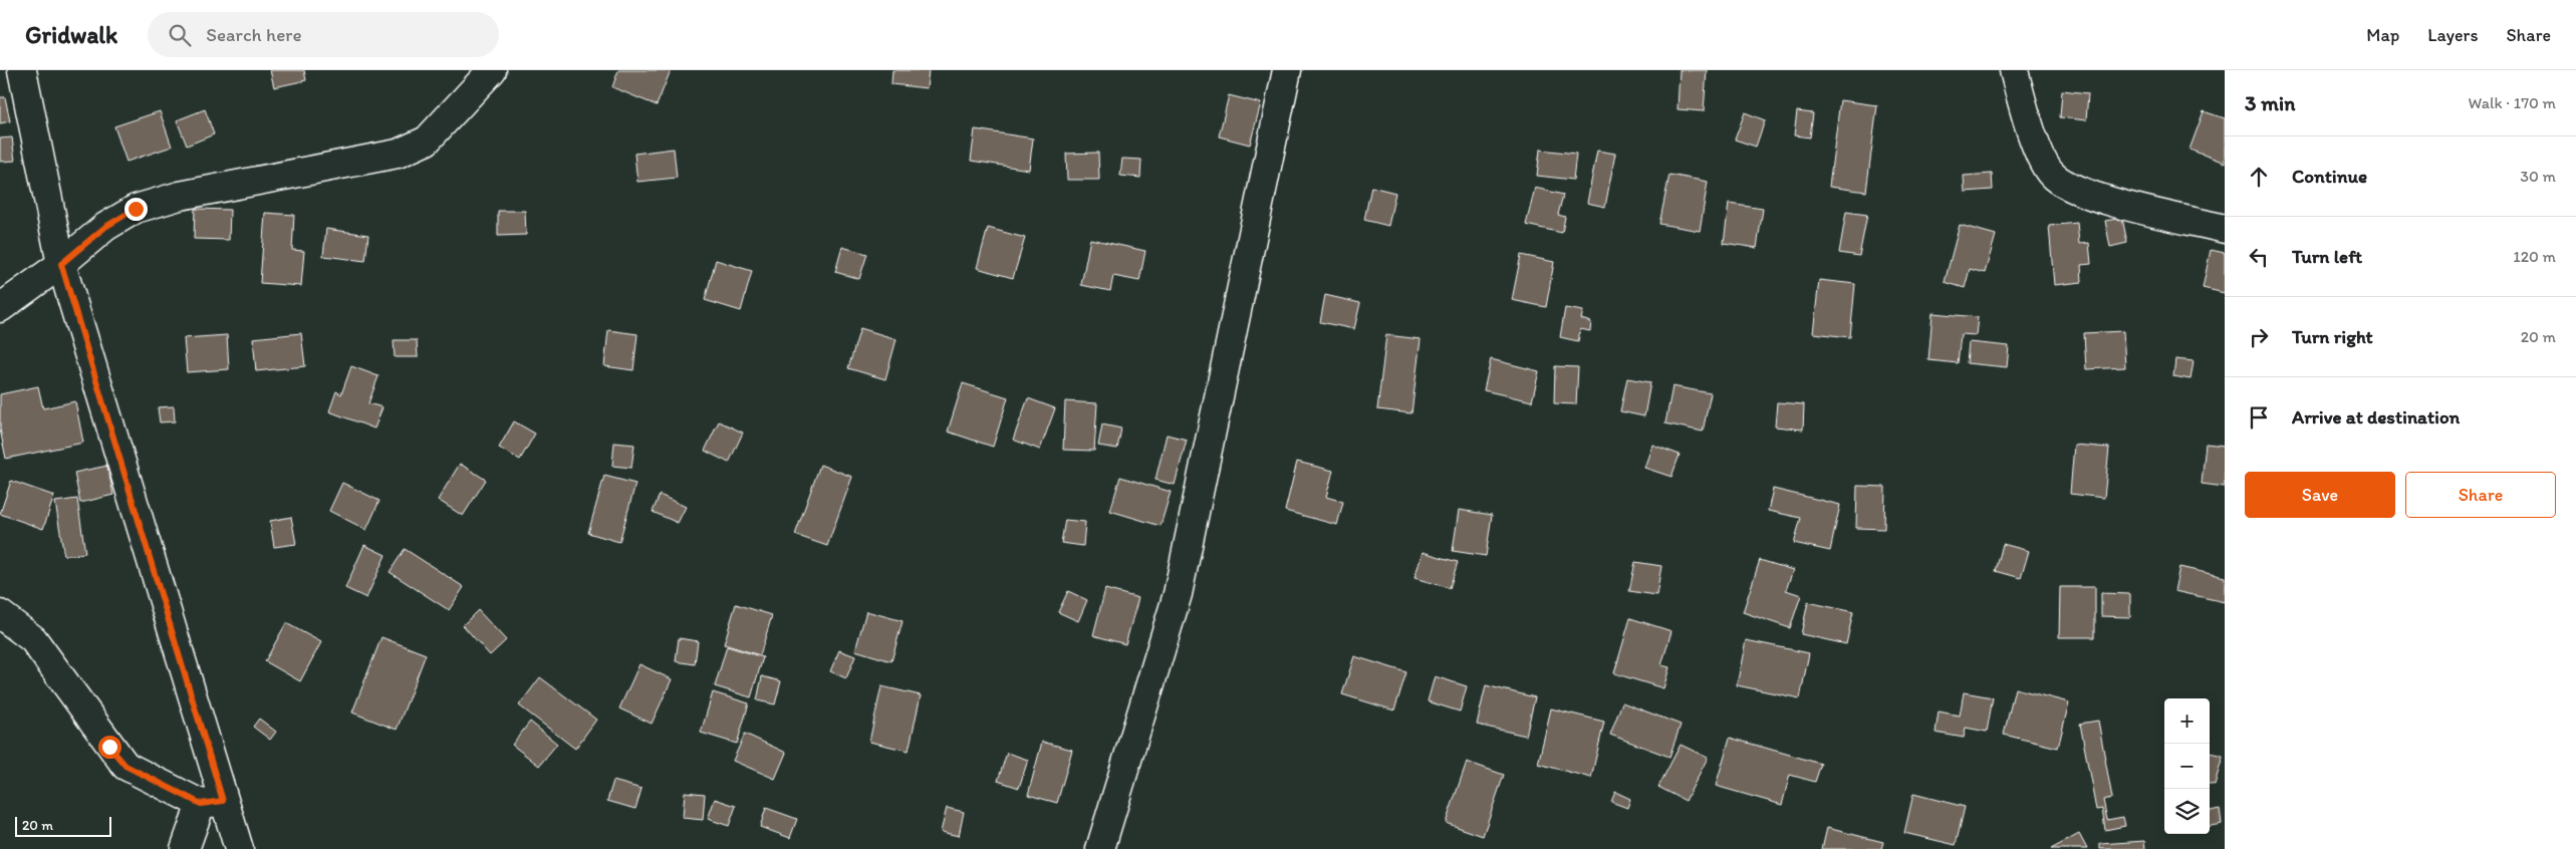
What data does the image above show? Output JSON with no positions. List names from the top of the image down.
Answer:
{
  "scale_bar": "20 m",
  "page": {
    "header": "Gridwalk",
    "search": "Search here",
    "nav": ["Map", "Layers", "Share"],
    "heading": ["3 min", "Walk · 170 m"],
    "list": [
      ["Continue", "30 m"],
      ["Turn left", "120 m"],
      ["Turn right", "20 m"],
      "Arrive at destination"
    ],
    "buttons": ["Save", "Share"],
    "map_buttons": ["+", "−"],
    "scale": "20 m"
  }
}
